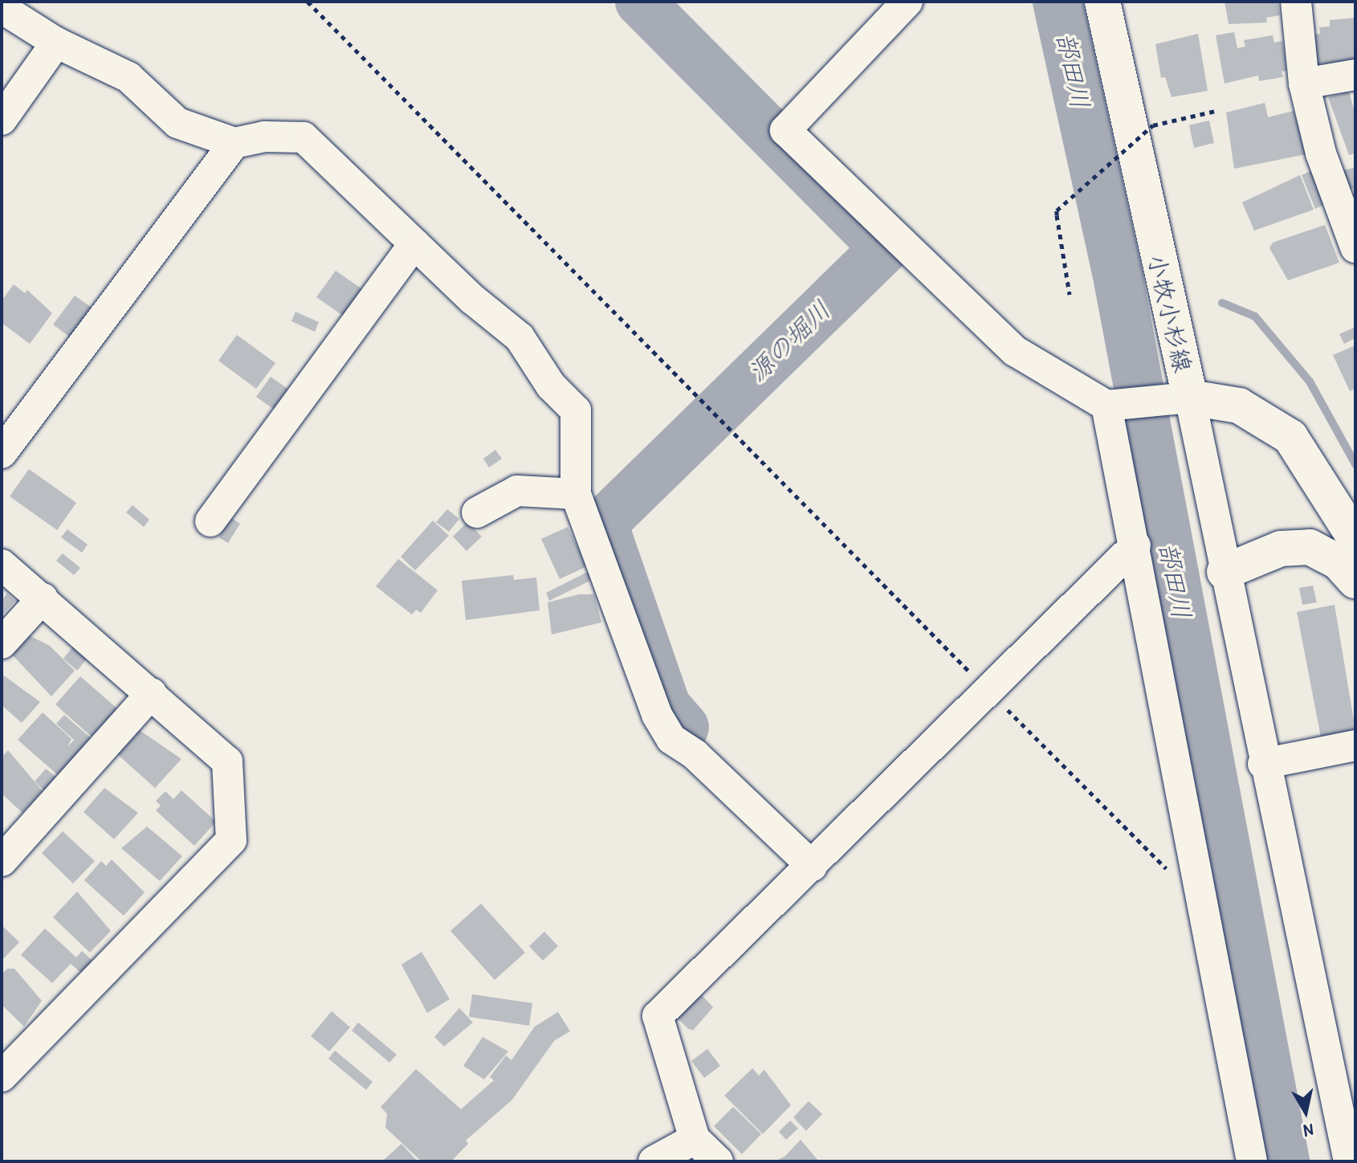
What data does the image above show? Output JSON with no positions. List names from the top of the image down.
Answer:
{
  "streets": {
    "main road": ["小牧小杉線"]
  },
  "water": ["部田川", "源の堀川"],
  "north": "bottom"
}
